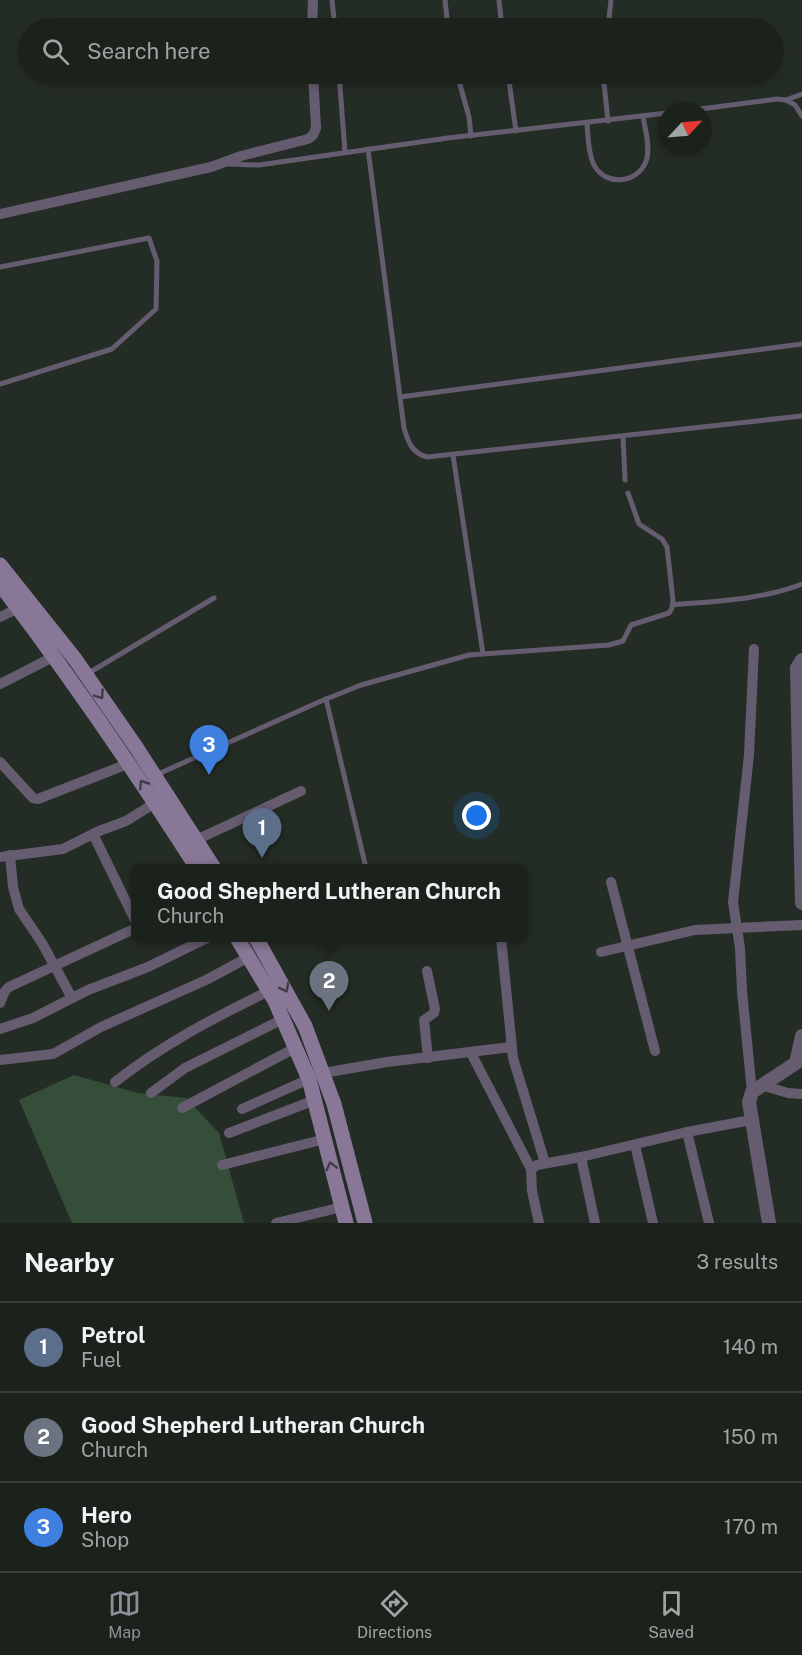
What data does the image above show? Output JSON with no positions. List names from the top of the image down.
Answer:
{
  "north": "top right",
  "page": {
    "search": "Search here",
    "pins": ["3", "1", "2"],
    "popup": ["Good Shepherd Lutheran Church", "Church"],
    "heading": ["Nearby", "3 results"],
    "list": [
      {
        "mark": "1",
        "name": "Petrol",
        "note": "Fuel",
        "value": "140 m"
      },
      {
        "mark": "2",
        "name": "Good Shepherd Lutheran Church",
        "note": "Church",
        "value": "150 m"
      },
      {
        "mark": "3",
        "name": "Hero",
        "note": "Shop",
        "value": "170 m"
      }
    ],
    "nav": ["Map", "Directions", "Saved"]
  }
}
